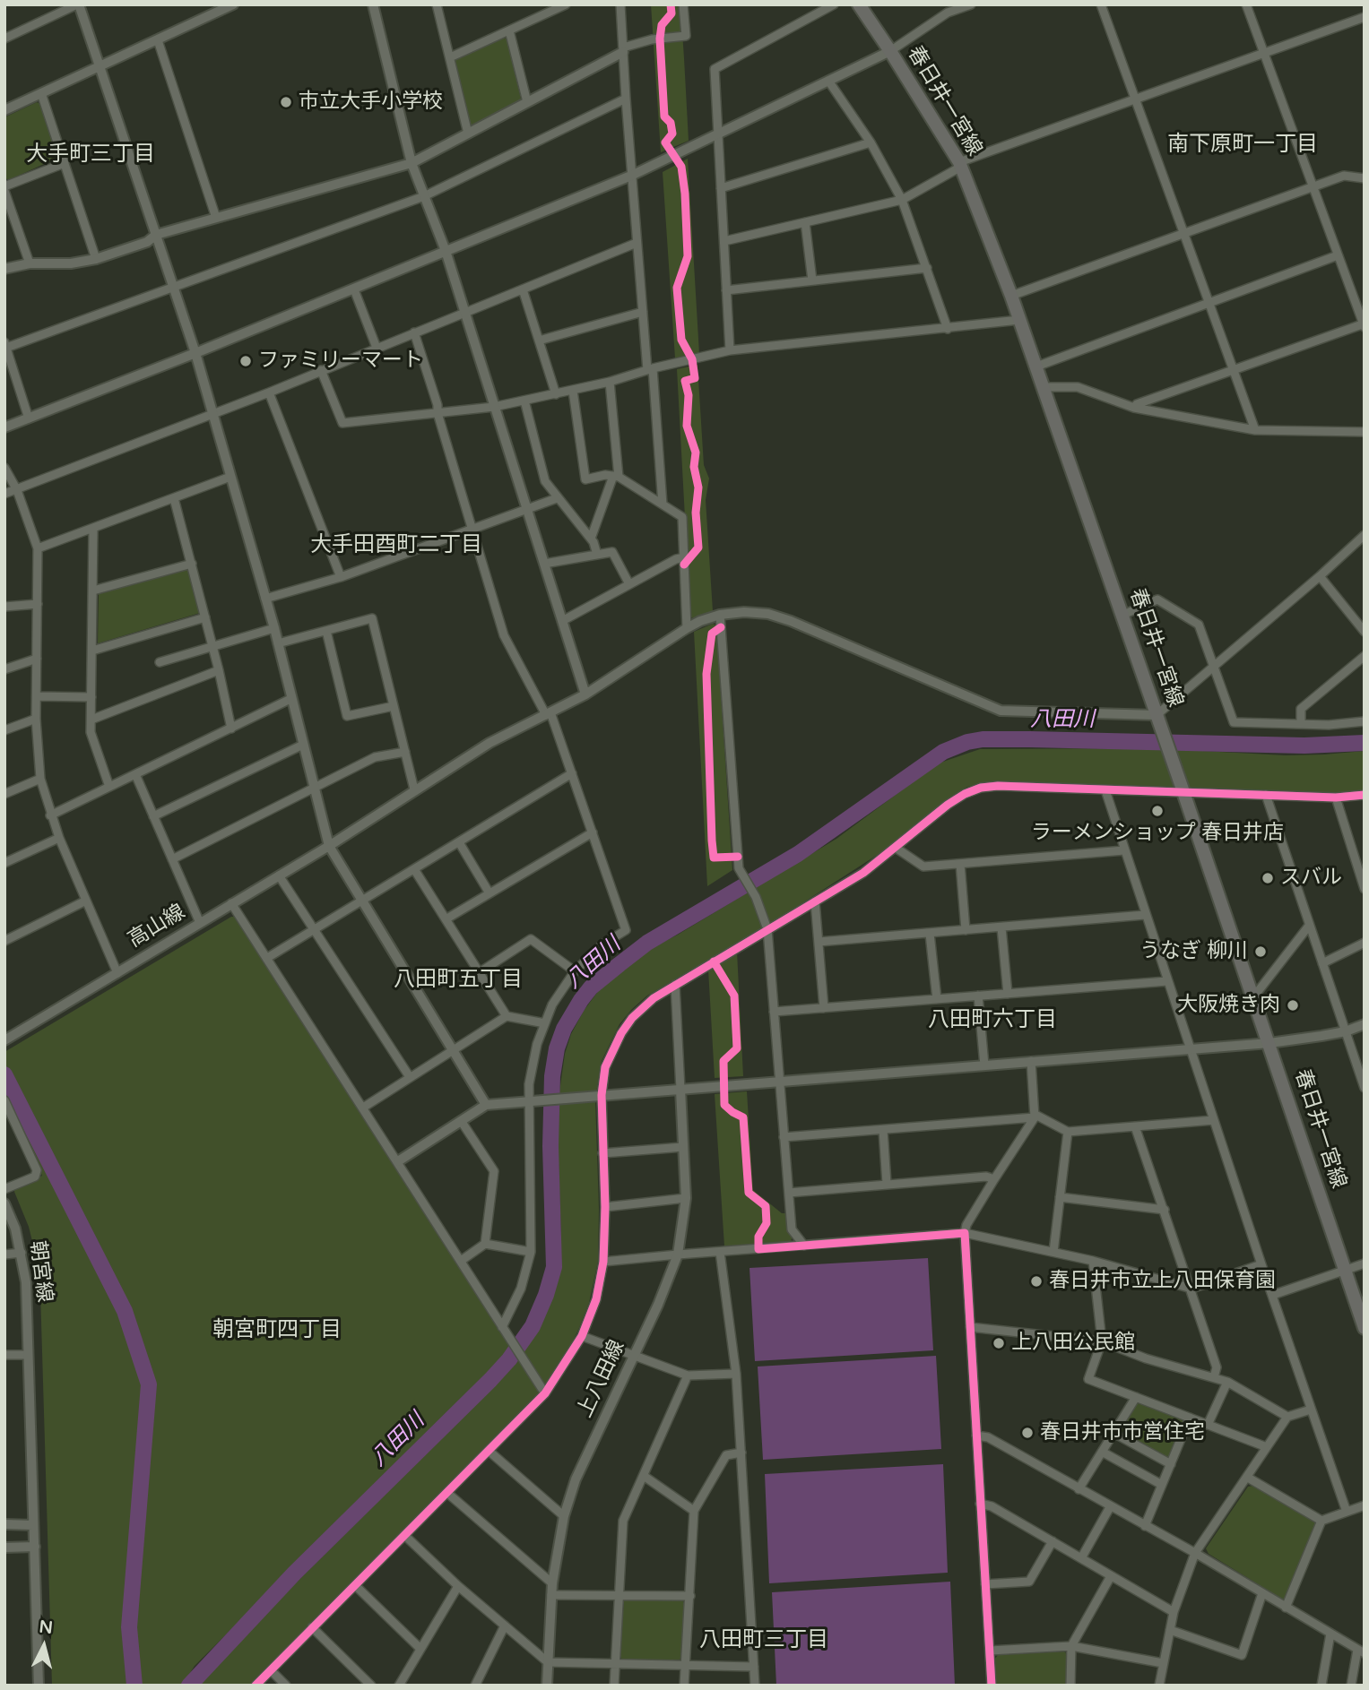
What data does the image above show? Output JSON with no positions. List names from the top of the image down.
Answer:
{
  "streets": {
    "main road": ["春日井一宮線"],
    "street": ["高山線", "朝宮線", "上八田線"]
  },
  "crossings": [
    ["春日井一宮線", "高山線"]
  ],
  "districts": [
    "南下原町一丁目",
    "大手町三丁目",
    "大手田酉町二丁目",
    "八田町五丁目",
    "八田町六丁目",
    "朝宮町四丁目",
    "八田町三丁目"
  ],
  "water": ["八田川"],
  "places": [
    "市立大手小学校",
    "ファミリーマート",
    "ラーメンショップ 春日井店",
    "スバル",
    "うなぎ 柳川",
    "大阪焼き肉",
    "春日井市立上八田保育園",
    "上八田公民館",
    "春日井市市営住宅"
  ],
  "north": "top"
}
